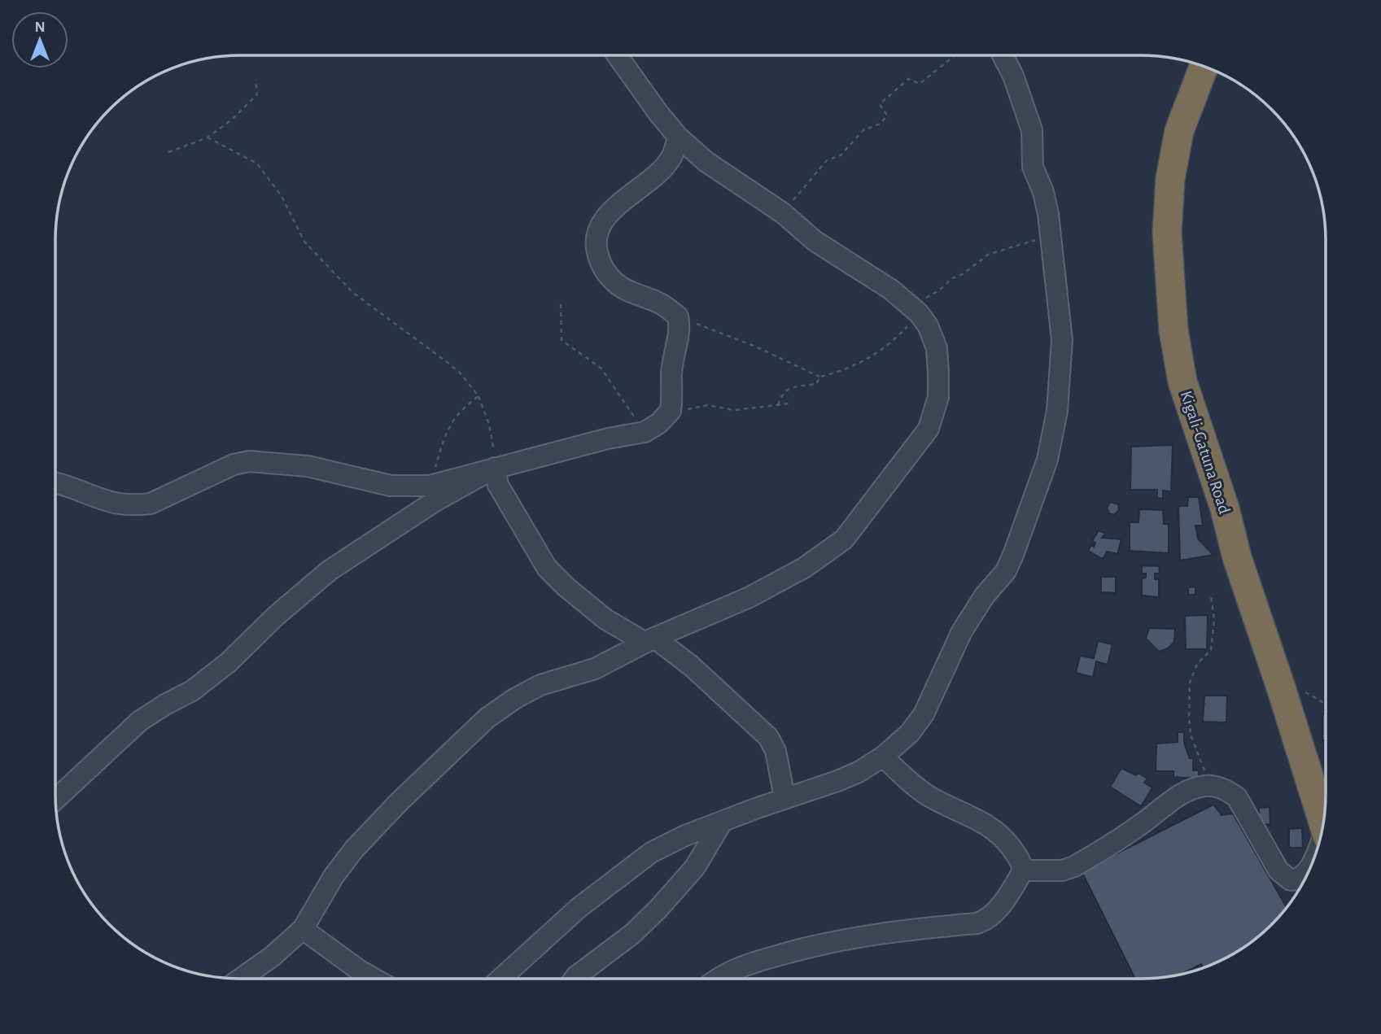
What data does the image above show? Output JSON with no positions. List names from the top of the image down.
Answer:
{
  "streets": {
    "highway": ["Kigali-Gatuna Road"]
  },
  "north": "top"
}
